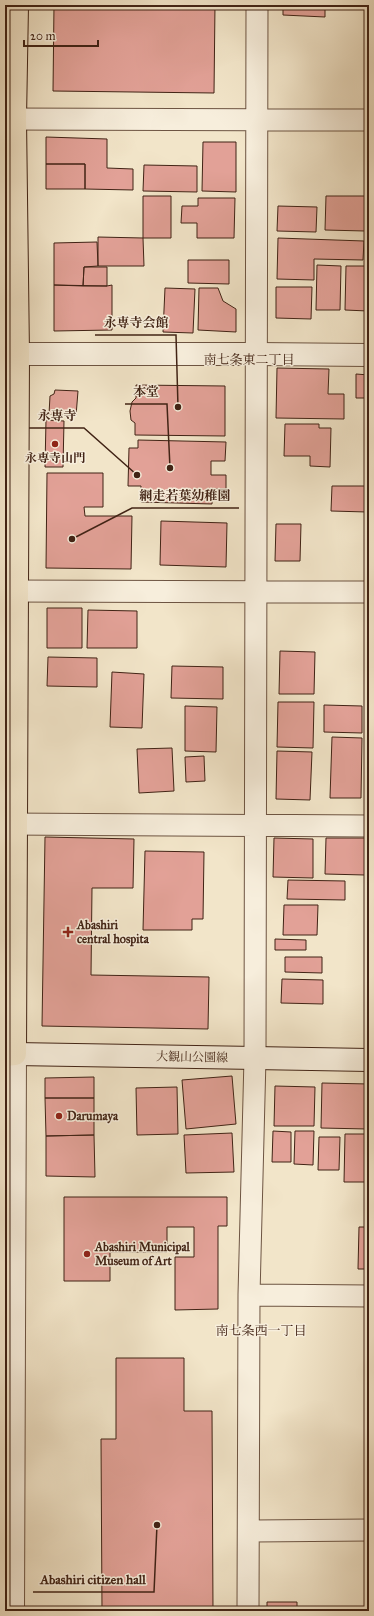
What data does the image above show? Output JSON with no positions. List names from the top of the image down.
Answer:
{
  "streets": {
    "street": ["大観山公園線"]
  },
  "districts": ["南七条東二丁目", "南七条西一丁目"],
  "places": {
    "other": [
      "永専寺会館",
      "永専寺山門",
      "本堂",
      "永専寺",
      "網走若葉幼稚園",
      "Darumaya",
      "Abashiri Municipal Museum of Art",
      "Abashiri citizen hall"
    ],
    "health": ["Abashiri central hospita"]
  },
  "scale_bar": "20 m"
}
